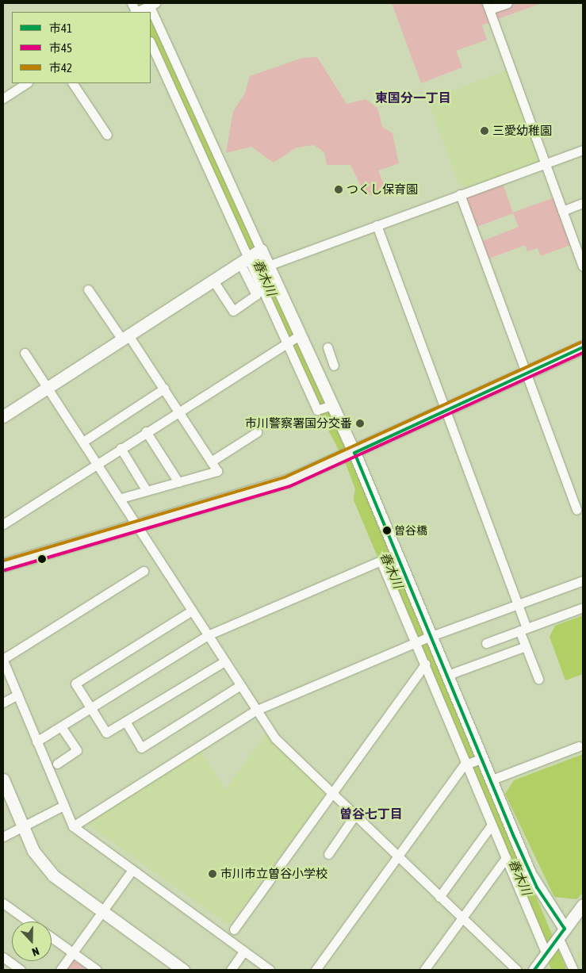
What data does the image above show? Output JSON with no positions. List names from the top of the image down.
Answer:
{
  "districts": ["東国分一丁目", "曽谷七丁目"],
  "water": ["春木川"],
  "places": [
    "三愛幼稚園",
    "つくし保育園",
    "市川警察署国分交番",
    "曽谷橋",
    "市川市立曽谷小学校"
  ],
  "lines": ["transit line 市42", "transit line 市41", "transit line 市45"],
  "legend": ["市41", "市45", "市42"],
  "north": "bottom"
}
